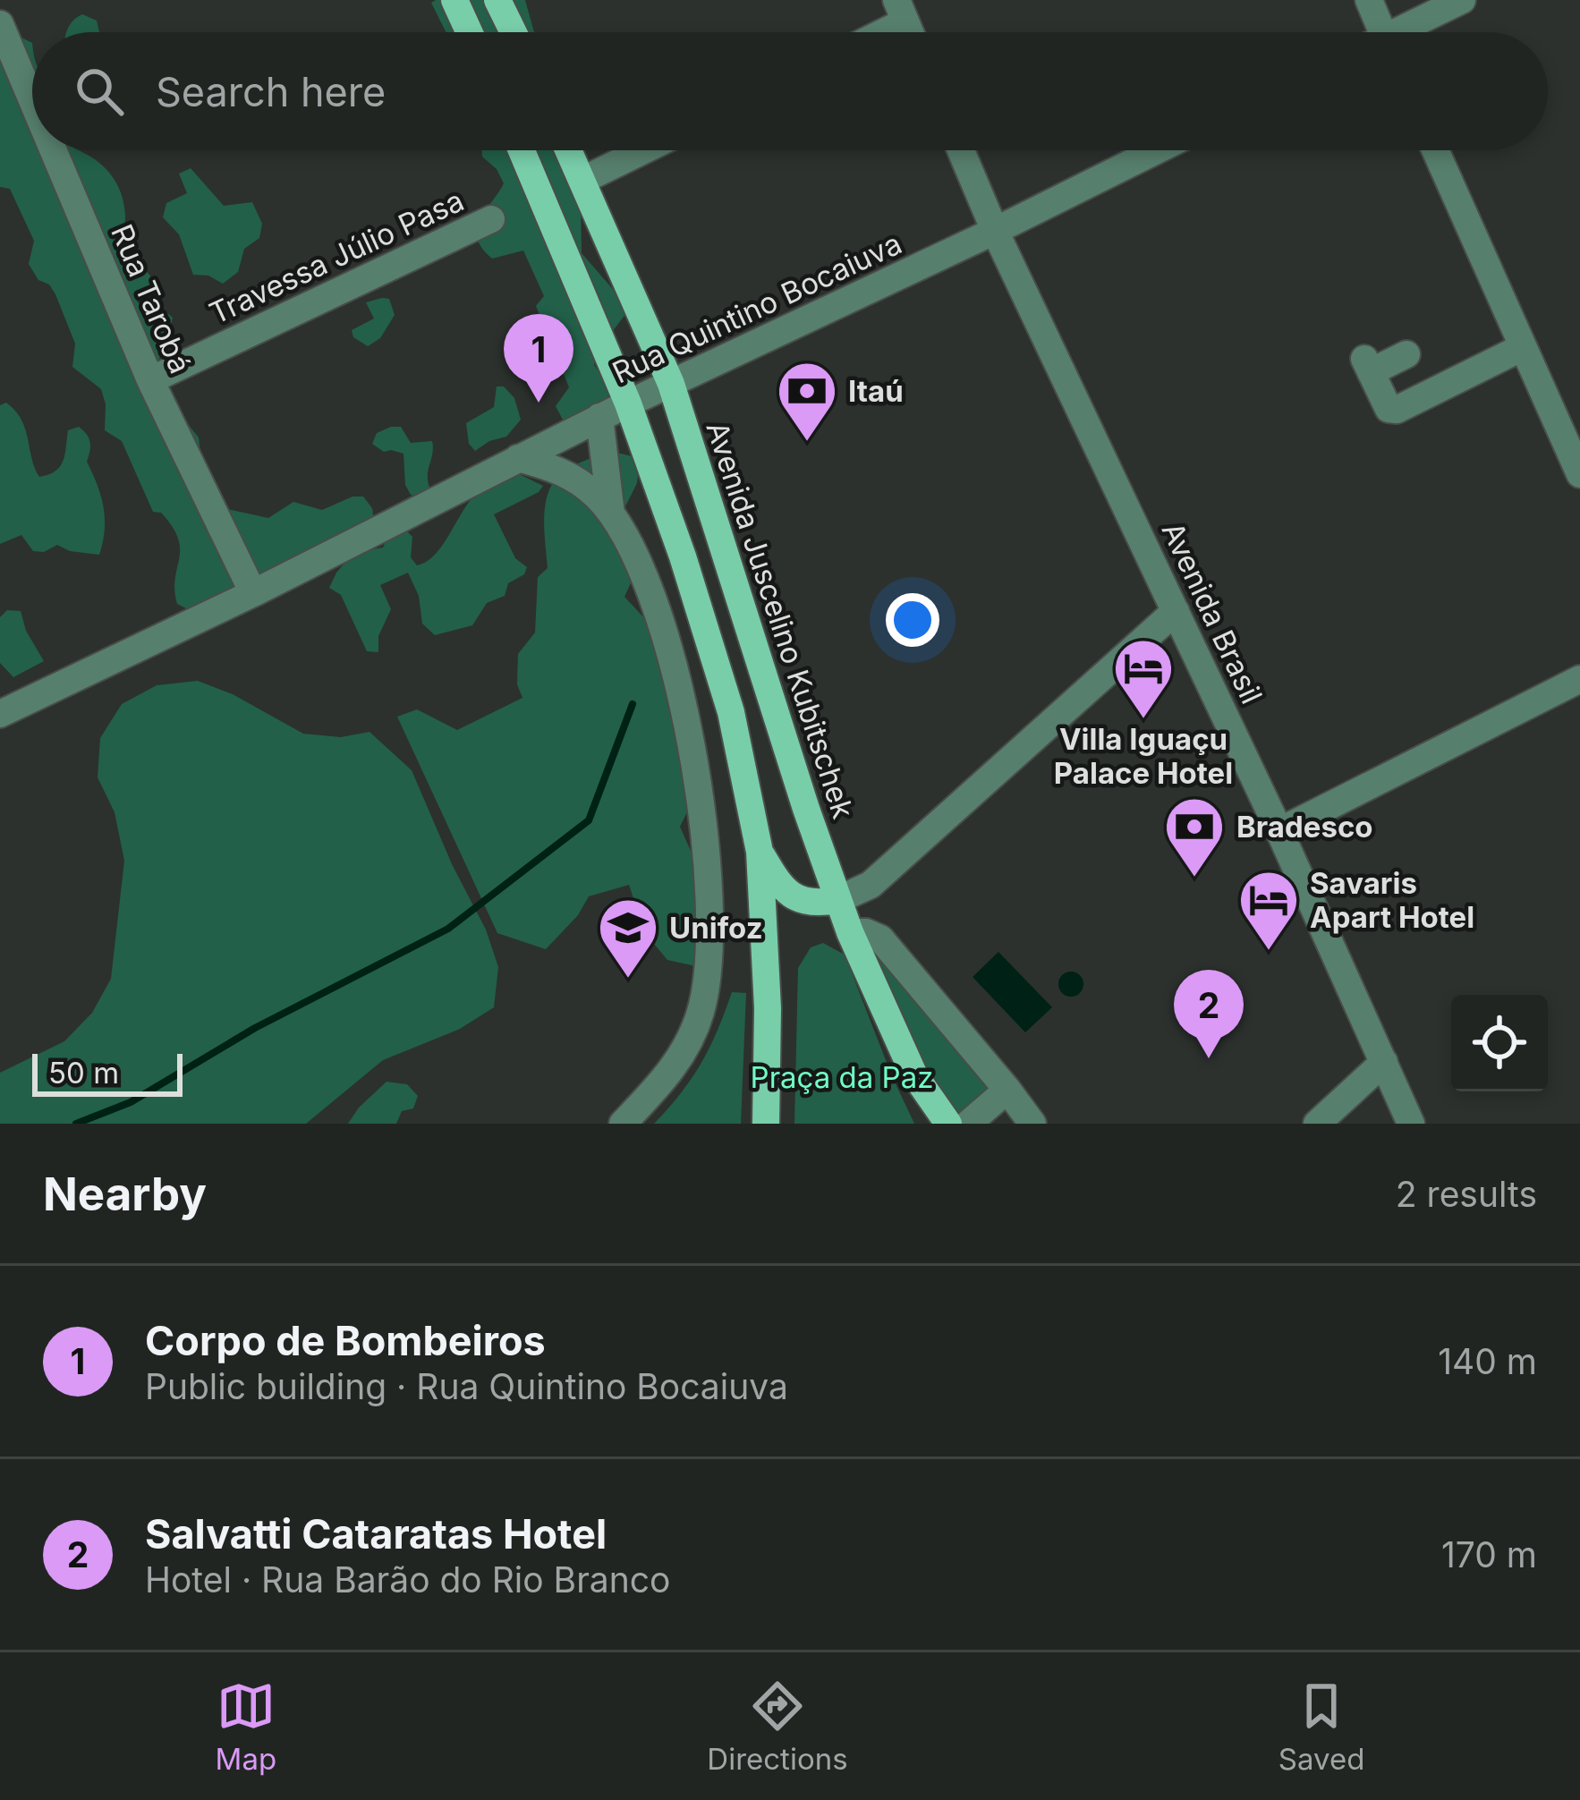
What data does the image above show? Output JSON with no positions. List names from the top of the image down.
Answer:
{
  "streets": {
    "main road": ["Avenida Juscelino Kubitschek"],
    "street": [
      "Travessa Júlio Pasa",
      "Rua Tarobá",
      "Rua Quintino Bocaiuva",
      "Avenida Brasil"
    ]
  },
  "crossings": [
    ["Travessa Júlio Pasa", "Rua Tarobá"],
    ["Rua Tarobá", "Rua Quintino Bocaiuva"],
    ["Rua Quintino Bocaiuva", "Avenida Brasil"],
    ["Rua Quintino Bocaiuva", "Avenida Juscelino Kubitschek"]
  ],
  "parks": ["Praça da Paz"],
  "places": {
    "bank": ["Itaú", "Bradesco"],
    "hotel": ["Villa Iguaçu Palace Hotel", "Savaris Apart Hotel"],
    "school or university": ["Unifoz"]
  },
  "scale_bar": "50 m",
  "page": {
    "search": "Search here",
    "pins": ["1", "2"],
    "scale": "50 m",
    "heading": ["Nearby", "2 results"],
    "list": [
      {
        "mark": "1",
        "name": "Corpo de Bombeiros",
        "note": "Public building · Rua Quintino Bocaiuva",
        "value": "140 m"
      },
      {
        "mark": "2",
        "name": "Salvatti Cataratas Hotel",
        "note": "Hotel · Rua Barão do Rio Branco",
        "value": "170 m"
      }
    ],
    "nav": ["Map", "Directions", "Saved"]
  }
}
